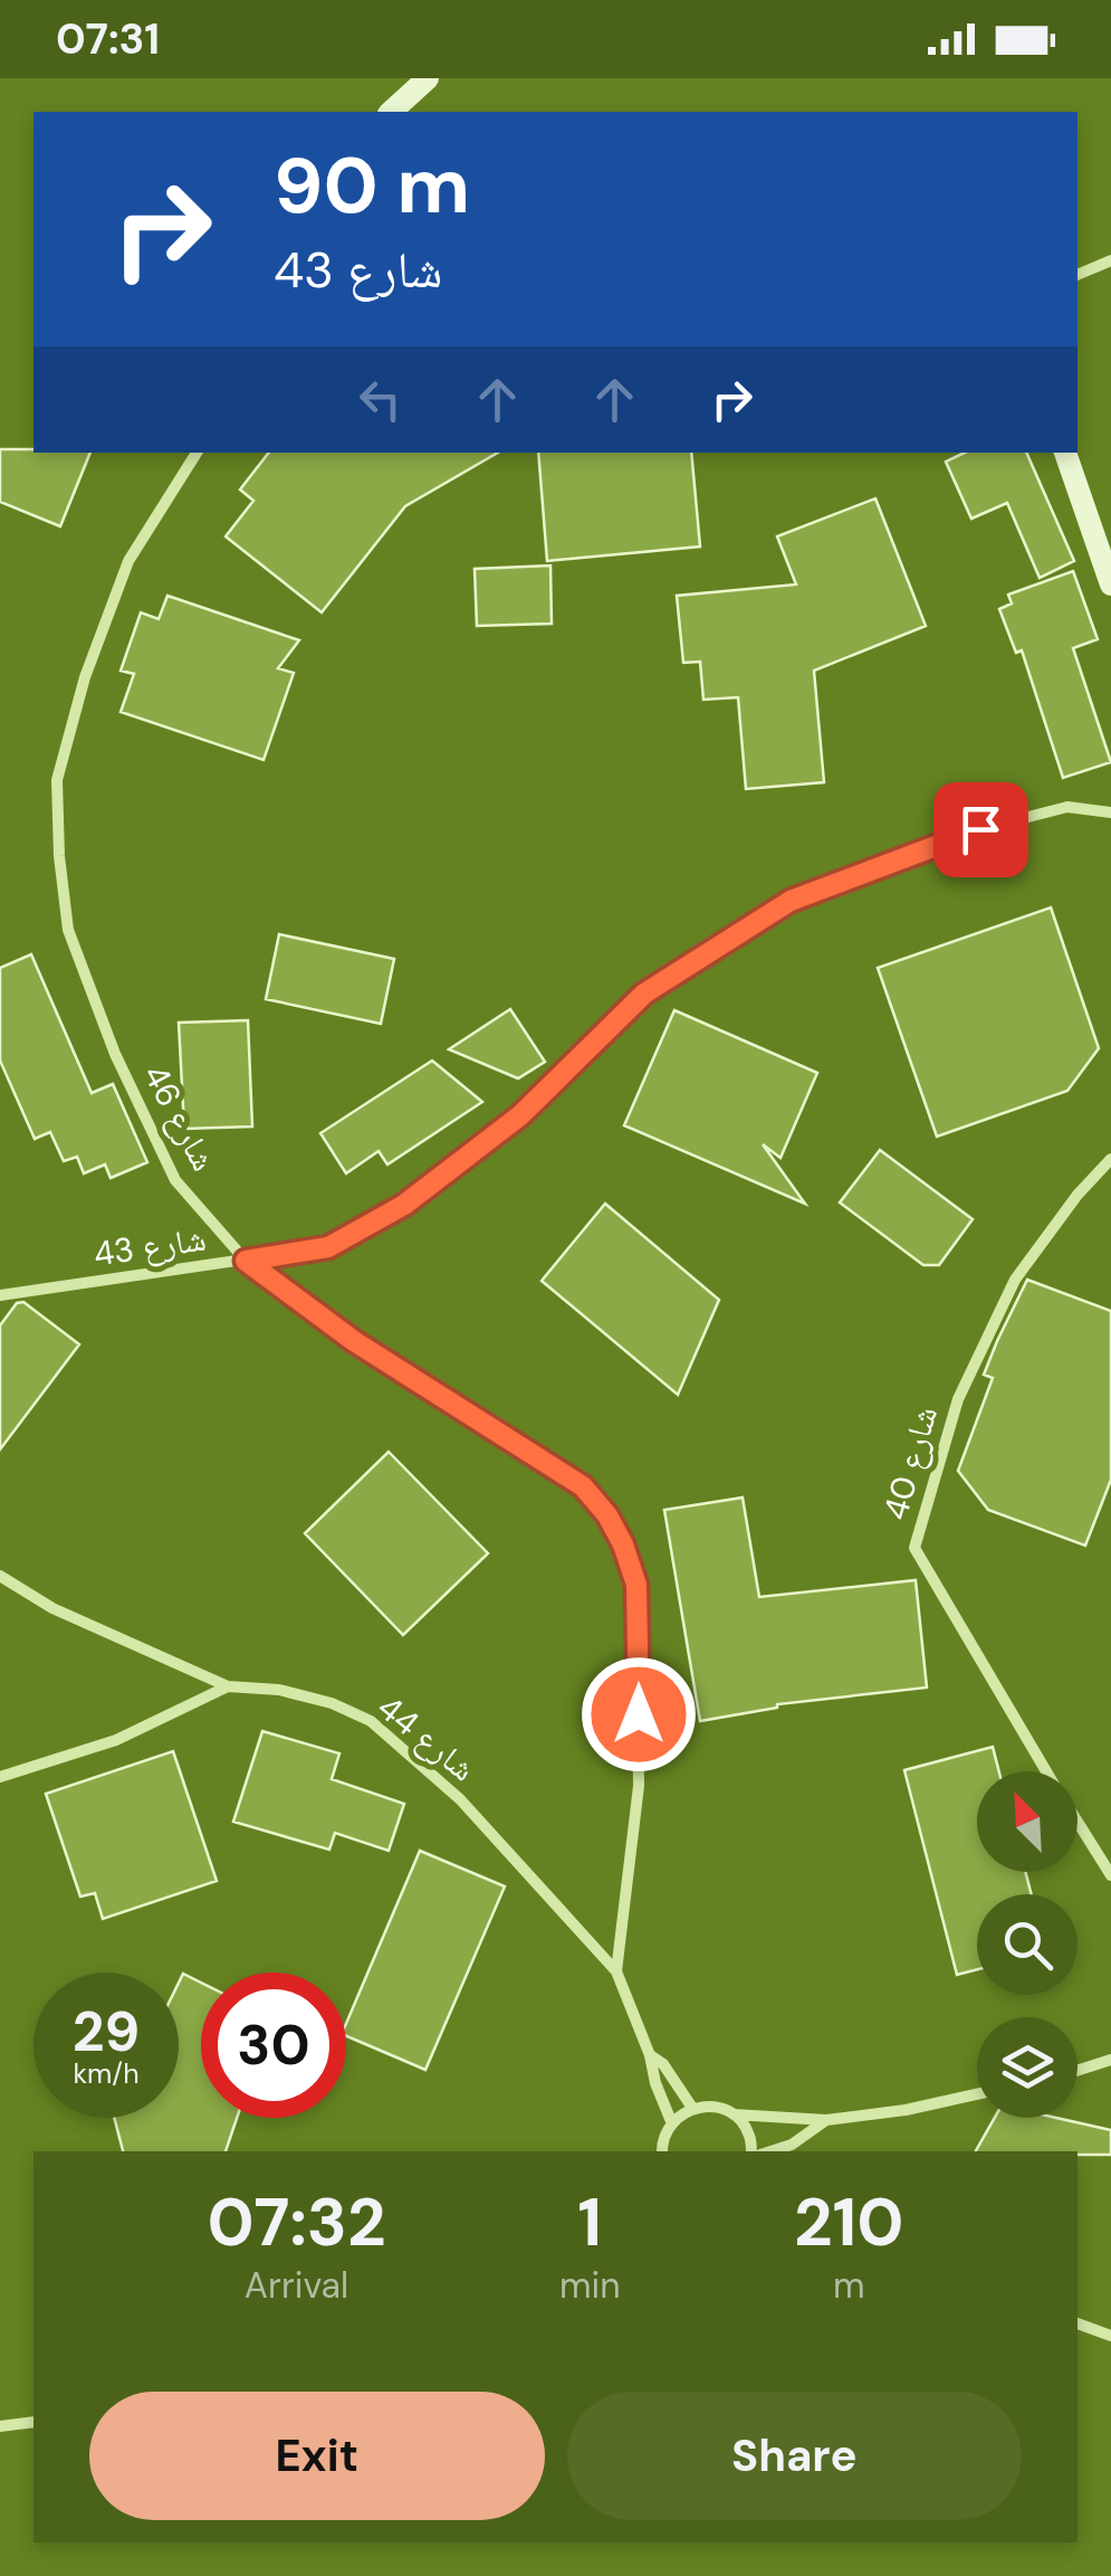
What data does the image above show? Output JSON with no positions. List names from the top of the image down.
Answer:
{
  "streets": {
    "street": [
      "شارع 46",
      "شارع 43",
      "شارع 40",
      "شارع 44"
    ]
  },
  "crossings": [
    ["شارع 46", "شارع 43"],
    ["شارع 46", "شارع 44"]
  ],
  "north": "top left",
  "page": {
    "status": "07:31",
    "turn": ["90 m", "شارع 43"],
    "speed": "29 km/h",
    "limit": "30",
    "eta": [
      "07:32",
      "Arrival",
      "1",
      "min",
      "210",
      "m"
    ],
    "buttons": ["Exit", "Share"]
  }
}
